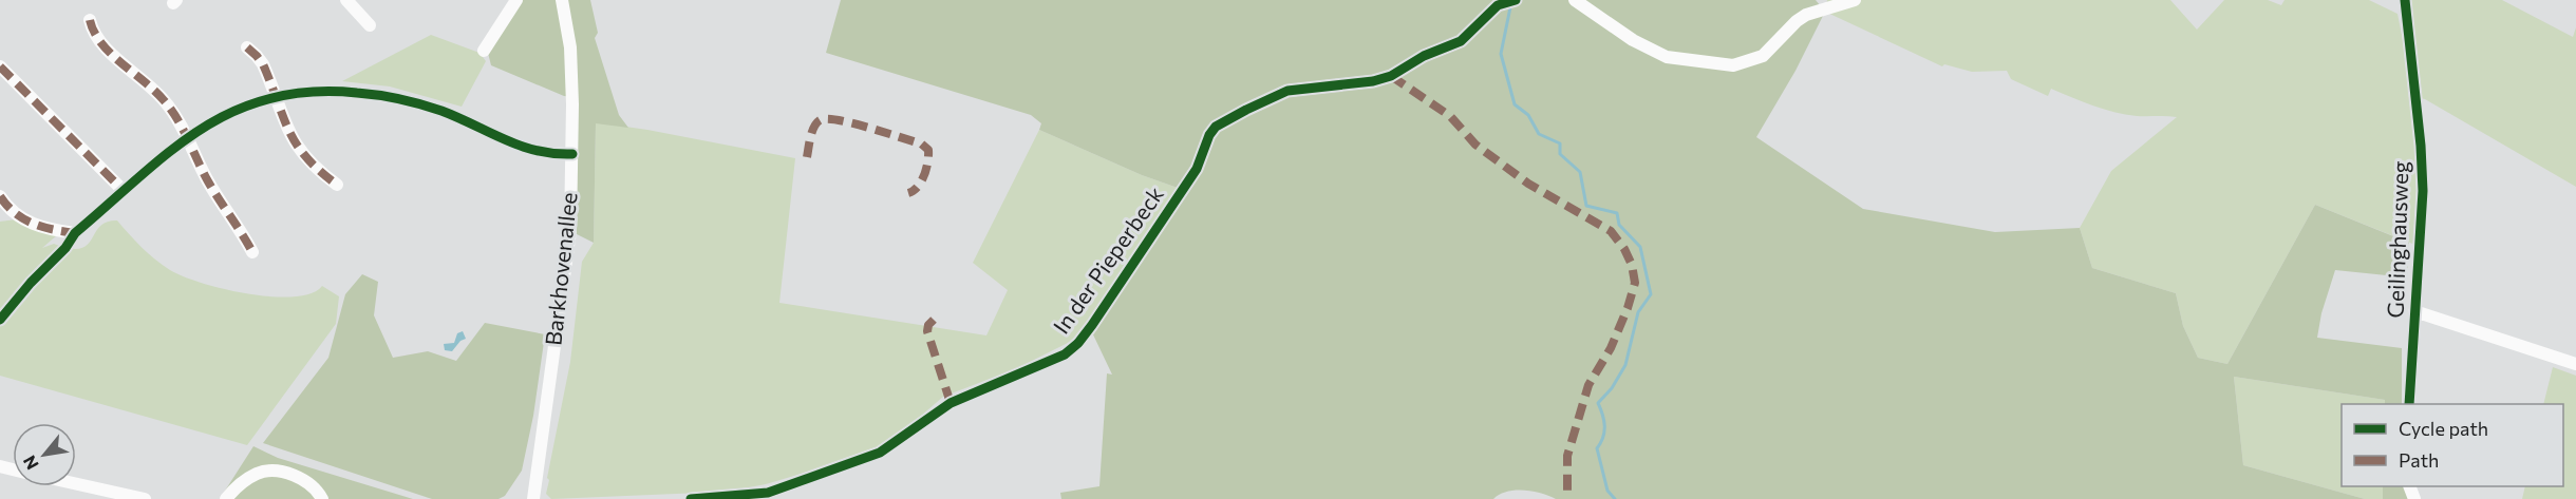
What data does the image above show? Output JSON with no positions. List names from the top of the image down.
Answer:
{
  "streets": {
    "street": ["Geilinghausweg", "In der Pieperbeck", "Barkhovenallee"]
  },
  "legend": ["Cycle path", "Path"],
  "north": "bottom left"
}
